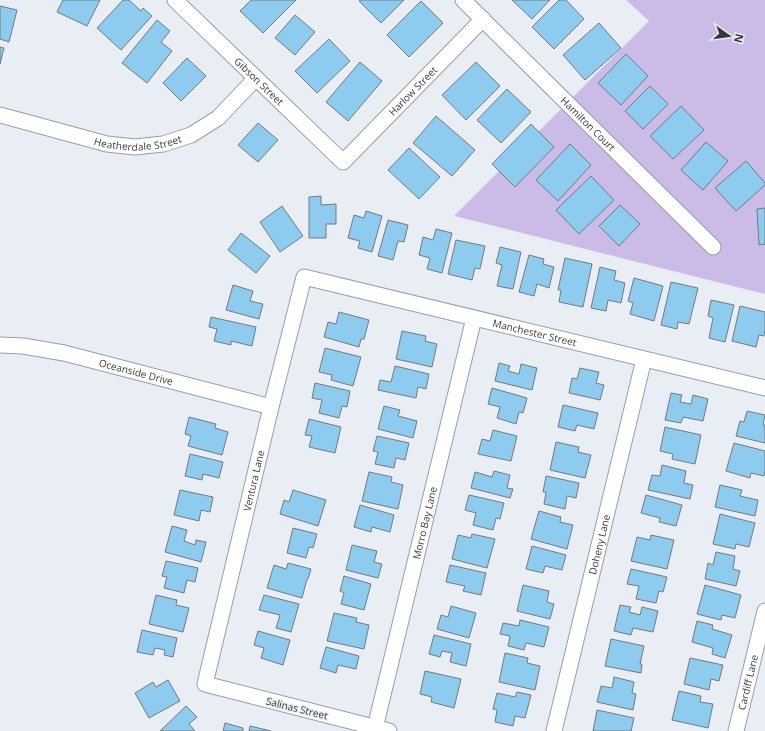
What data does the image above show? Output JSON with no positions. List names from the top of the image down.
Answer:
{
  "streets": {
    "street": [
      "Gibson Street",
      "Harlow Street",
      "Hamilton Court",
      "Heatherdale Street",
      "Manchester Street",
      "Oceanside Drive",
      "Ventura Lane",
      "Morro Bay Lane",
      "Doheny Lane",
      "Cardiff Lane",
      "Salinas Street"
    ]
  },
  "crossings": [
    ["Gibson Street", "Harlow Street"],
    ["Gibson Street", "Heatherdale Street"],
    ["Harlow Street", "Hamilton Court"],
    ["Manchester Street", "Ventura Lane"],
    ["Manchester Street", "Morro Bay Lane"],
    ["Manchester Street", "Doheny Lane"],
    ["Oceanside Drive", "Ventura Lane"],
    ["Ventura Lane", "Salinas Street"],
    ["Morro Bay Lane", "Salinas Street"]
  ],
  "north": "right"
}
